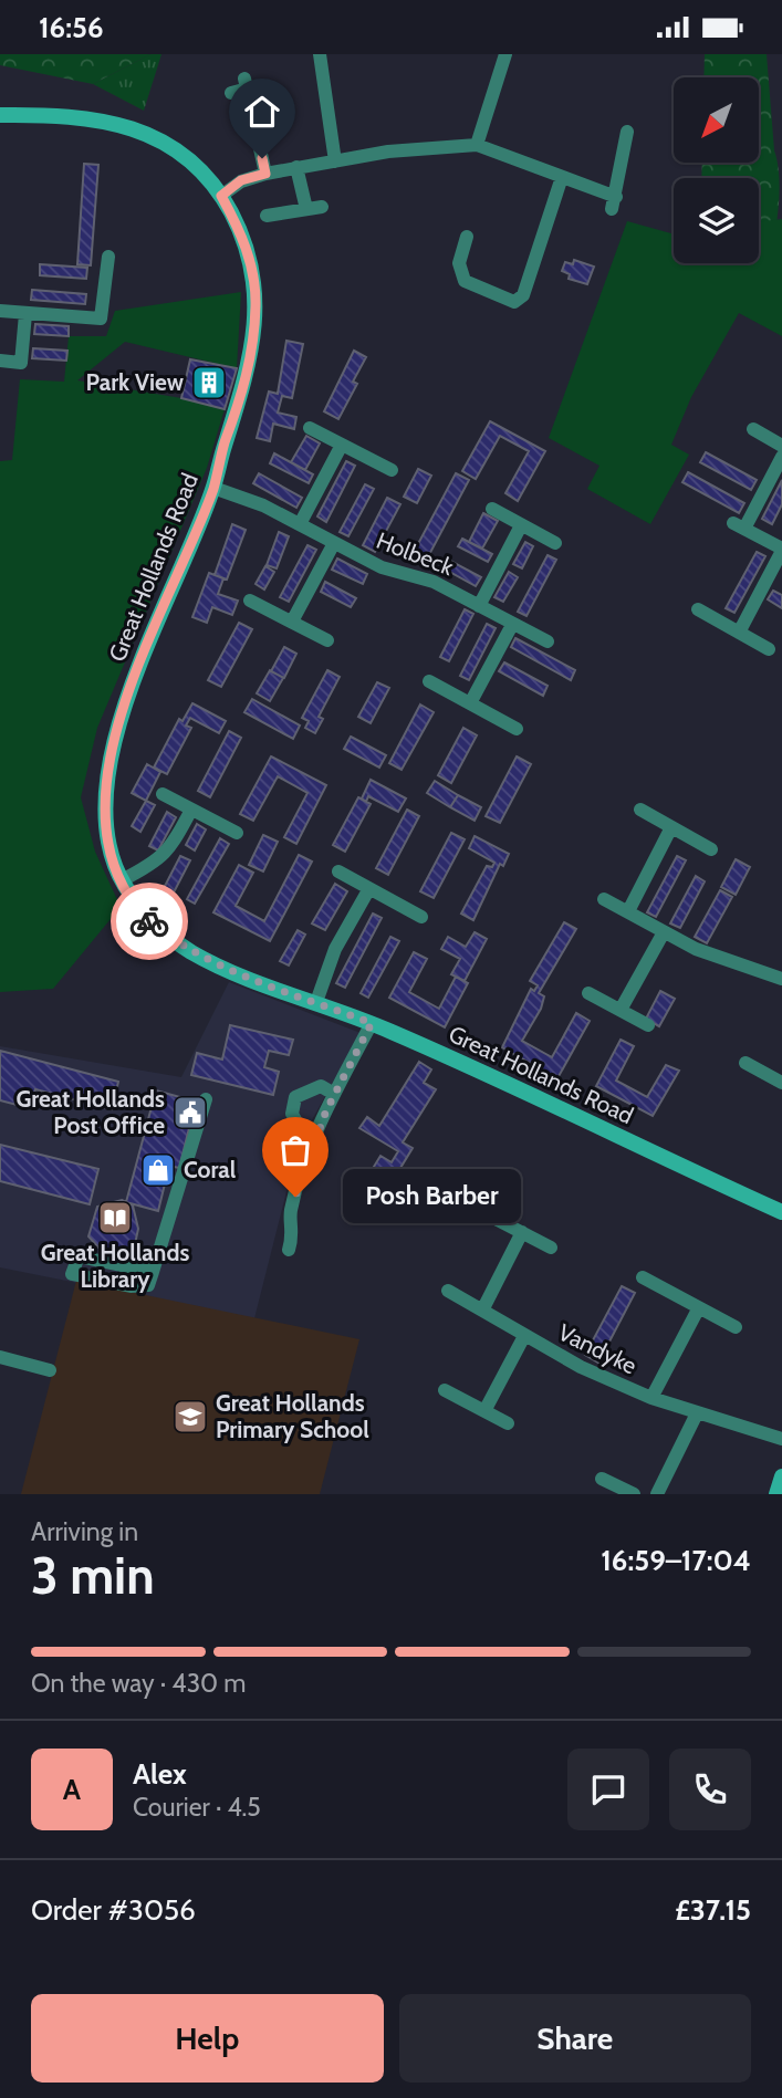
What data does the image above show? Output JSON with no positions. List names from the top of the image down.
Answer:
{
  "streets": {
    "street": ["Holbeck", "Great Hollands Road", "Vandyke"]
  },
  "crossings": [
    ["Holbeck", "Great Hollands Road"]
  ],
  "places": {
    "building": ["Park View"],
    "public building": ["Great Hollands Post Office"],
    "shop": ["Coral"],
    "other": ["Posh Barber"],
    "library": ["Great Hollands Library"],
    "school or university": ["Great Hollands Primary School"]
  },
  "north": "bottom left",
  "page": {
    "status": "16:56",
    "bubble": "Posh Barber",
    "heading": ["3 min", "Arriving in", "16:59–17:04"],
    "panel": [
      "Alex",
      "Courier · 4.5",
      "Order #3056",
      "£37.15"
    ],
    "bar": "On the way · 430 m",
    "round": "A",
    "buttons": ["Help", "Share"]
  }
}
